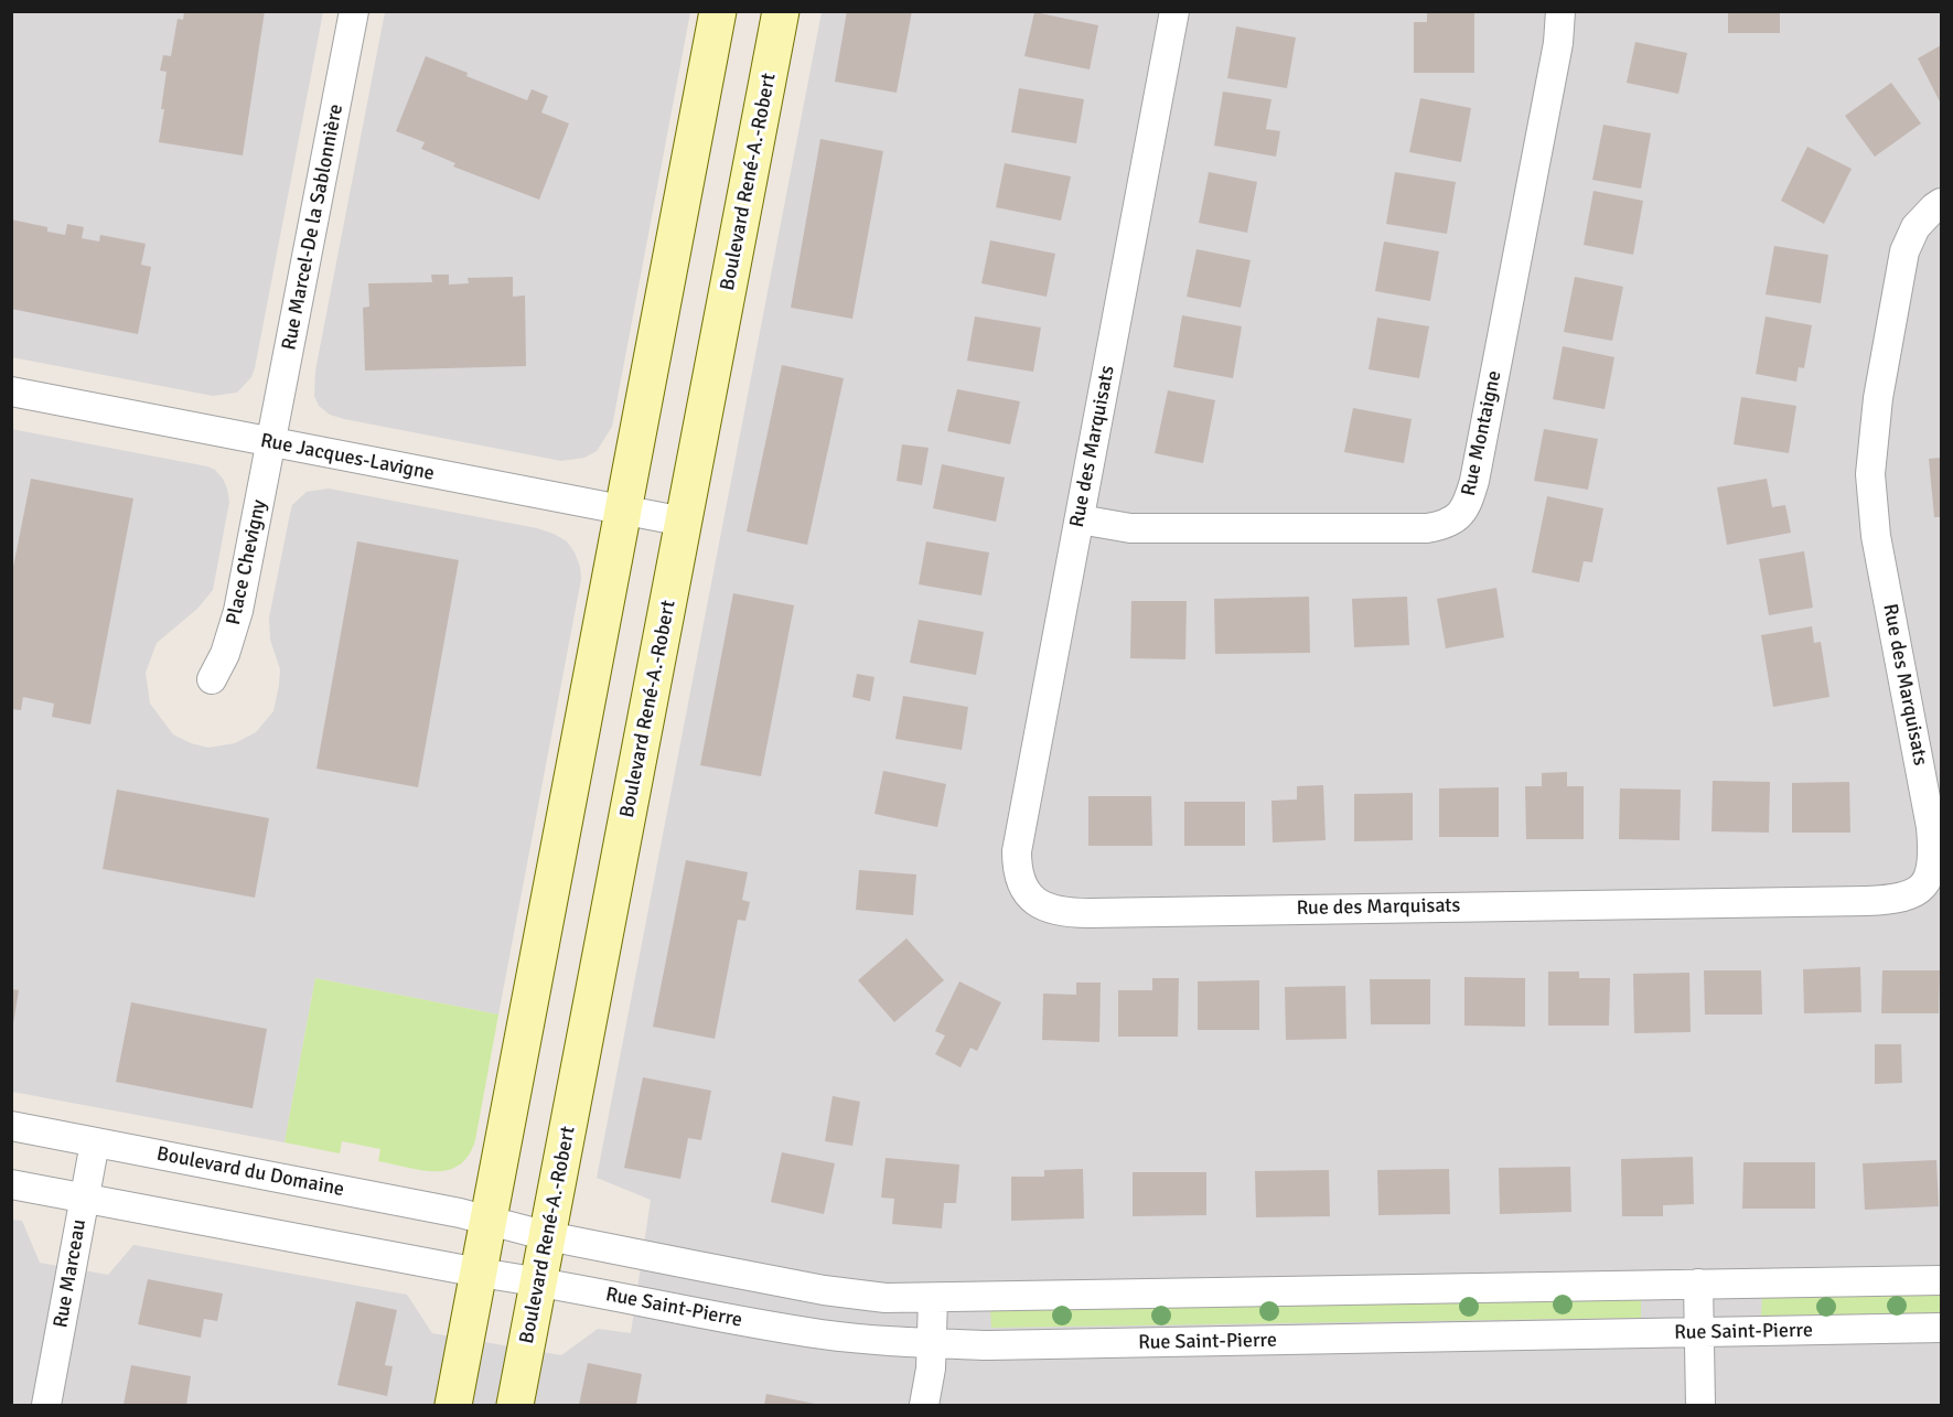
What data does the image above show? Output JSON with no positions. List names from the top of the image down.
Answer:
{
  "streets": {
    "street": [
      "Boulevard René-A.-Robert",
      "Rue Marcel-De la Sablonnière",
      "Rue Montaigne",
      "Rue des Marquisats",
      "Rue Jacques-Lavigne",
      "Place Chevigny",
      "Boulevard du Domaine",
      "Rue Marceau",
      "Rue Saint-Pierre"
    ]
  },
  "crossings": [
    ["Boulevard René-A.-Robert", "Rue Jacques-Lavigne"],
    ["Boulevard René-A.-Robert", "Rue Saint-Pierre"],
    ["Rue Marcel-De la Sablonnière", "Rue Jacques-Lavigne"],
    ["Rue Marcel-De la Sablonnière", "Place Chevigny"],
    ["Rue Montaigne", "Rue des Marquisats"],
    ["Rue Jacques-Lavigne", "Place Chevigny"],
    ["Boulevard du Domaine", "Rue Marceau"]
  ]
}
